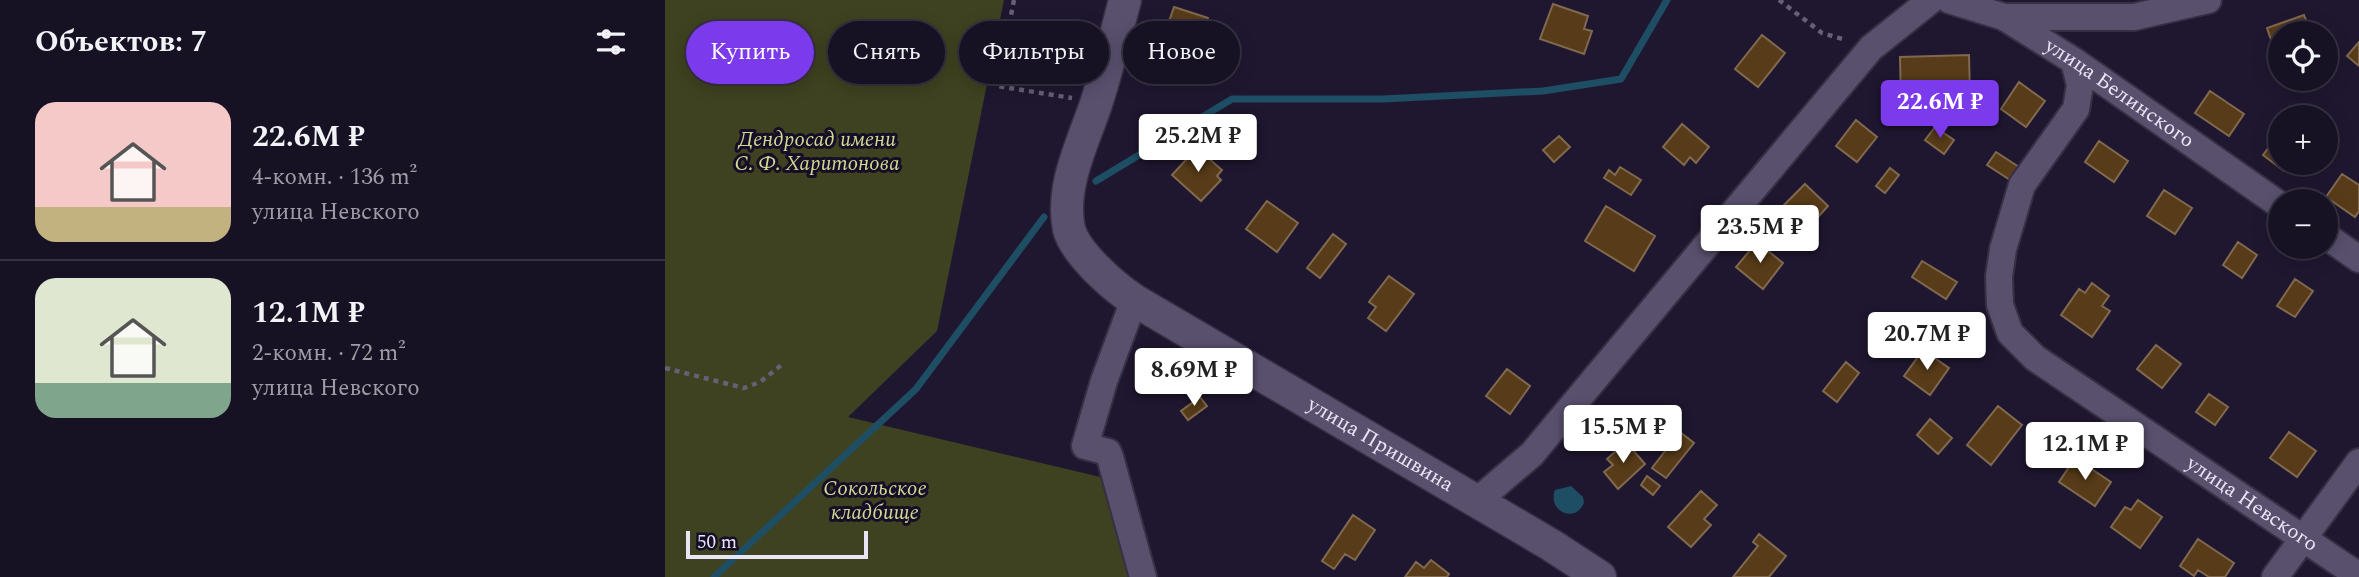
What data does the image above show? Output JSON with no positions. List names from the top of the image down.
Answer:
{
  "streets": {
    "street": ["улица Белинского", "улица Пришвина", "улица Невского"]
  },
  "crossings": [
    ["улица Белинского", "улица Невского"]
  ],
  "parks": ["Дендросад имени С. Ф. Харитонова", "Сокольское кладбище"],
  "scale_bar": "50 m",
  "page": {
    "heading": "Объектов: 7",
    "map_buttons": ["+", "−"],
    "chip": [
      "Купить",
      "Снять",
      "Фильтры",
      "Новое"
    ],
    "price": [
      "22.6M ₽",
      "25.2M ₽",
      "23.5M ₽",
      "20.7M ₽",
      "8.69M ₽",
      "15.5M ₽",
      "12.1M ₽"
    ],
    "list": [
      {
        "name": "22.6M ₽",
        "note": "4-комн. · 136 m² · улица Невского"
      },
      {
        "name": "12.1M ₽",
        "note": "2-комн. · 72 m² · улица Невского"
      }
    ],
    "scale": "50 m"
  }
}
